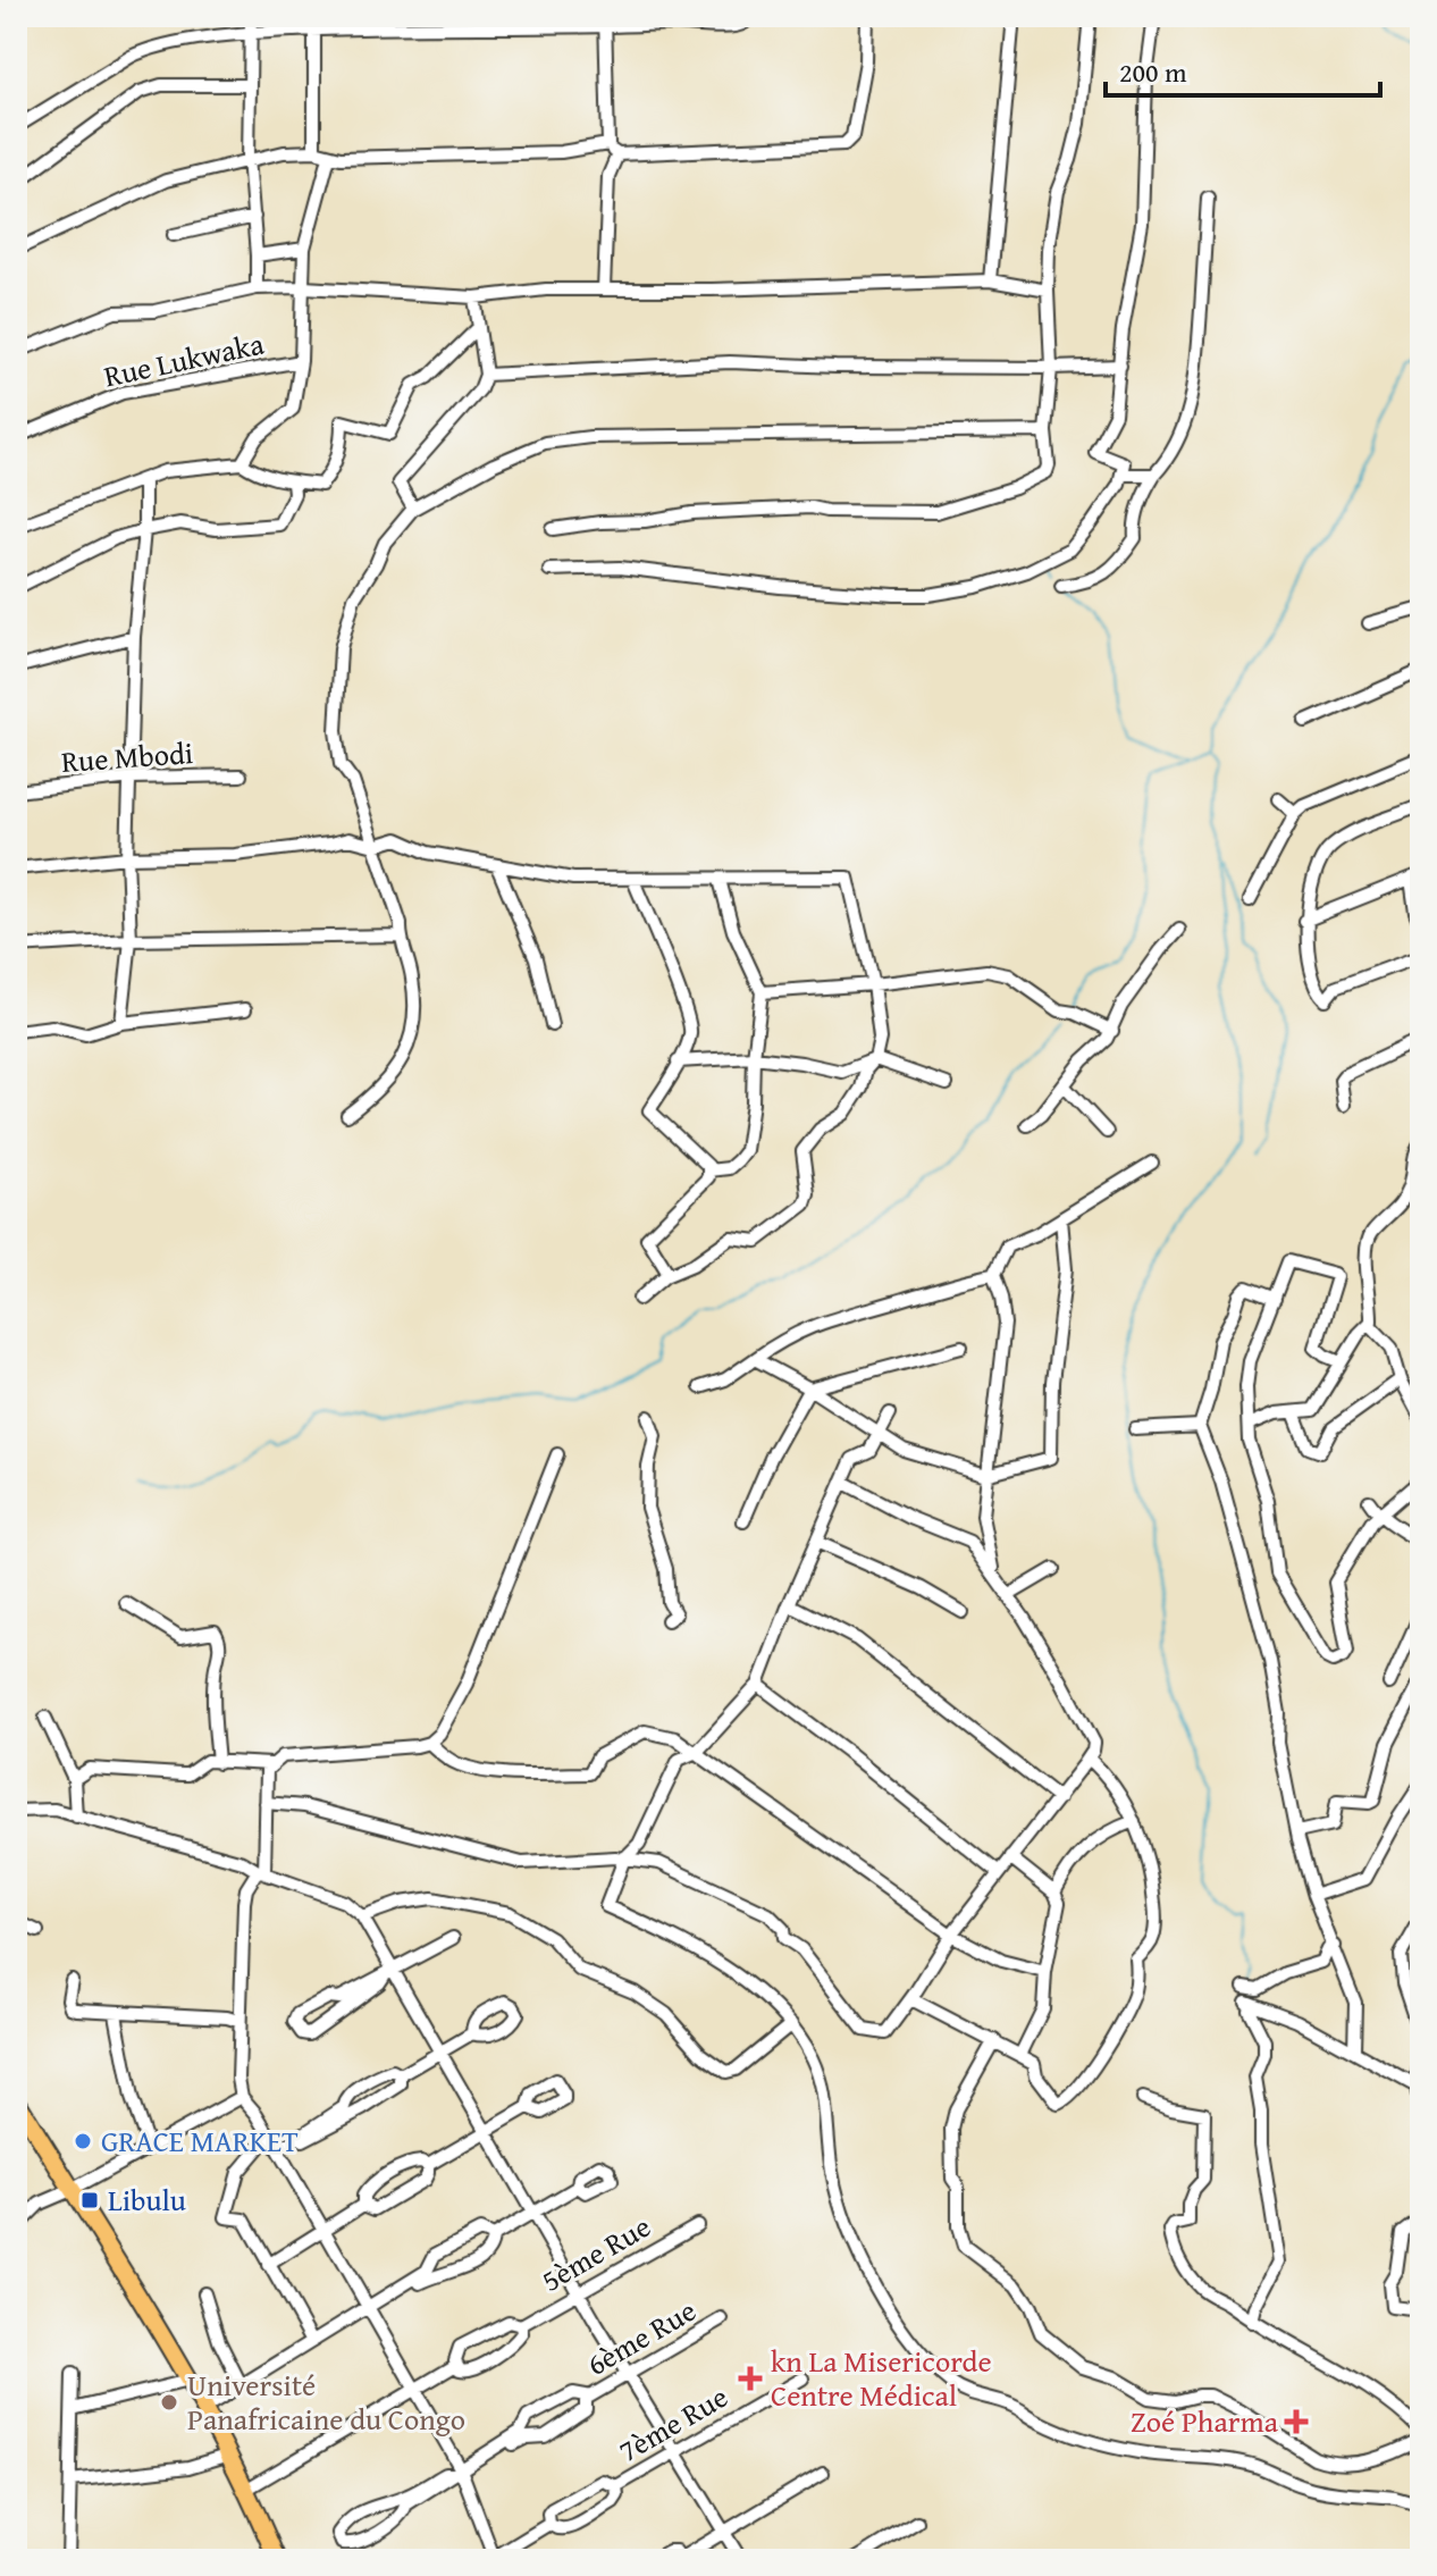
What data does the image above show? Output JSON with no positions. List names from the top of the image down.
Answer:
{
  "streets": {
    "street": [
      "Rue Lukwaka",
      "Rue Mbodi",
      "5ème Rue",
      "6ème Rue",
      "7ème Rue"
    ]
  },
  "places": {
    "other": ["GRACE MARKET", "Université Panafricaine du Congo"],
    "transit": ["Libulu"],
    "health": ["kn La Misericorde Centre Médical", "Zoé Pharma"]
  },
  "scale_bar": "200 m"
}
